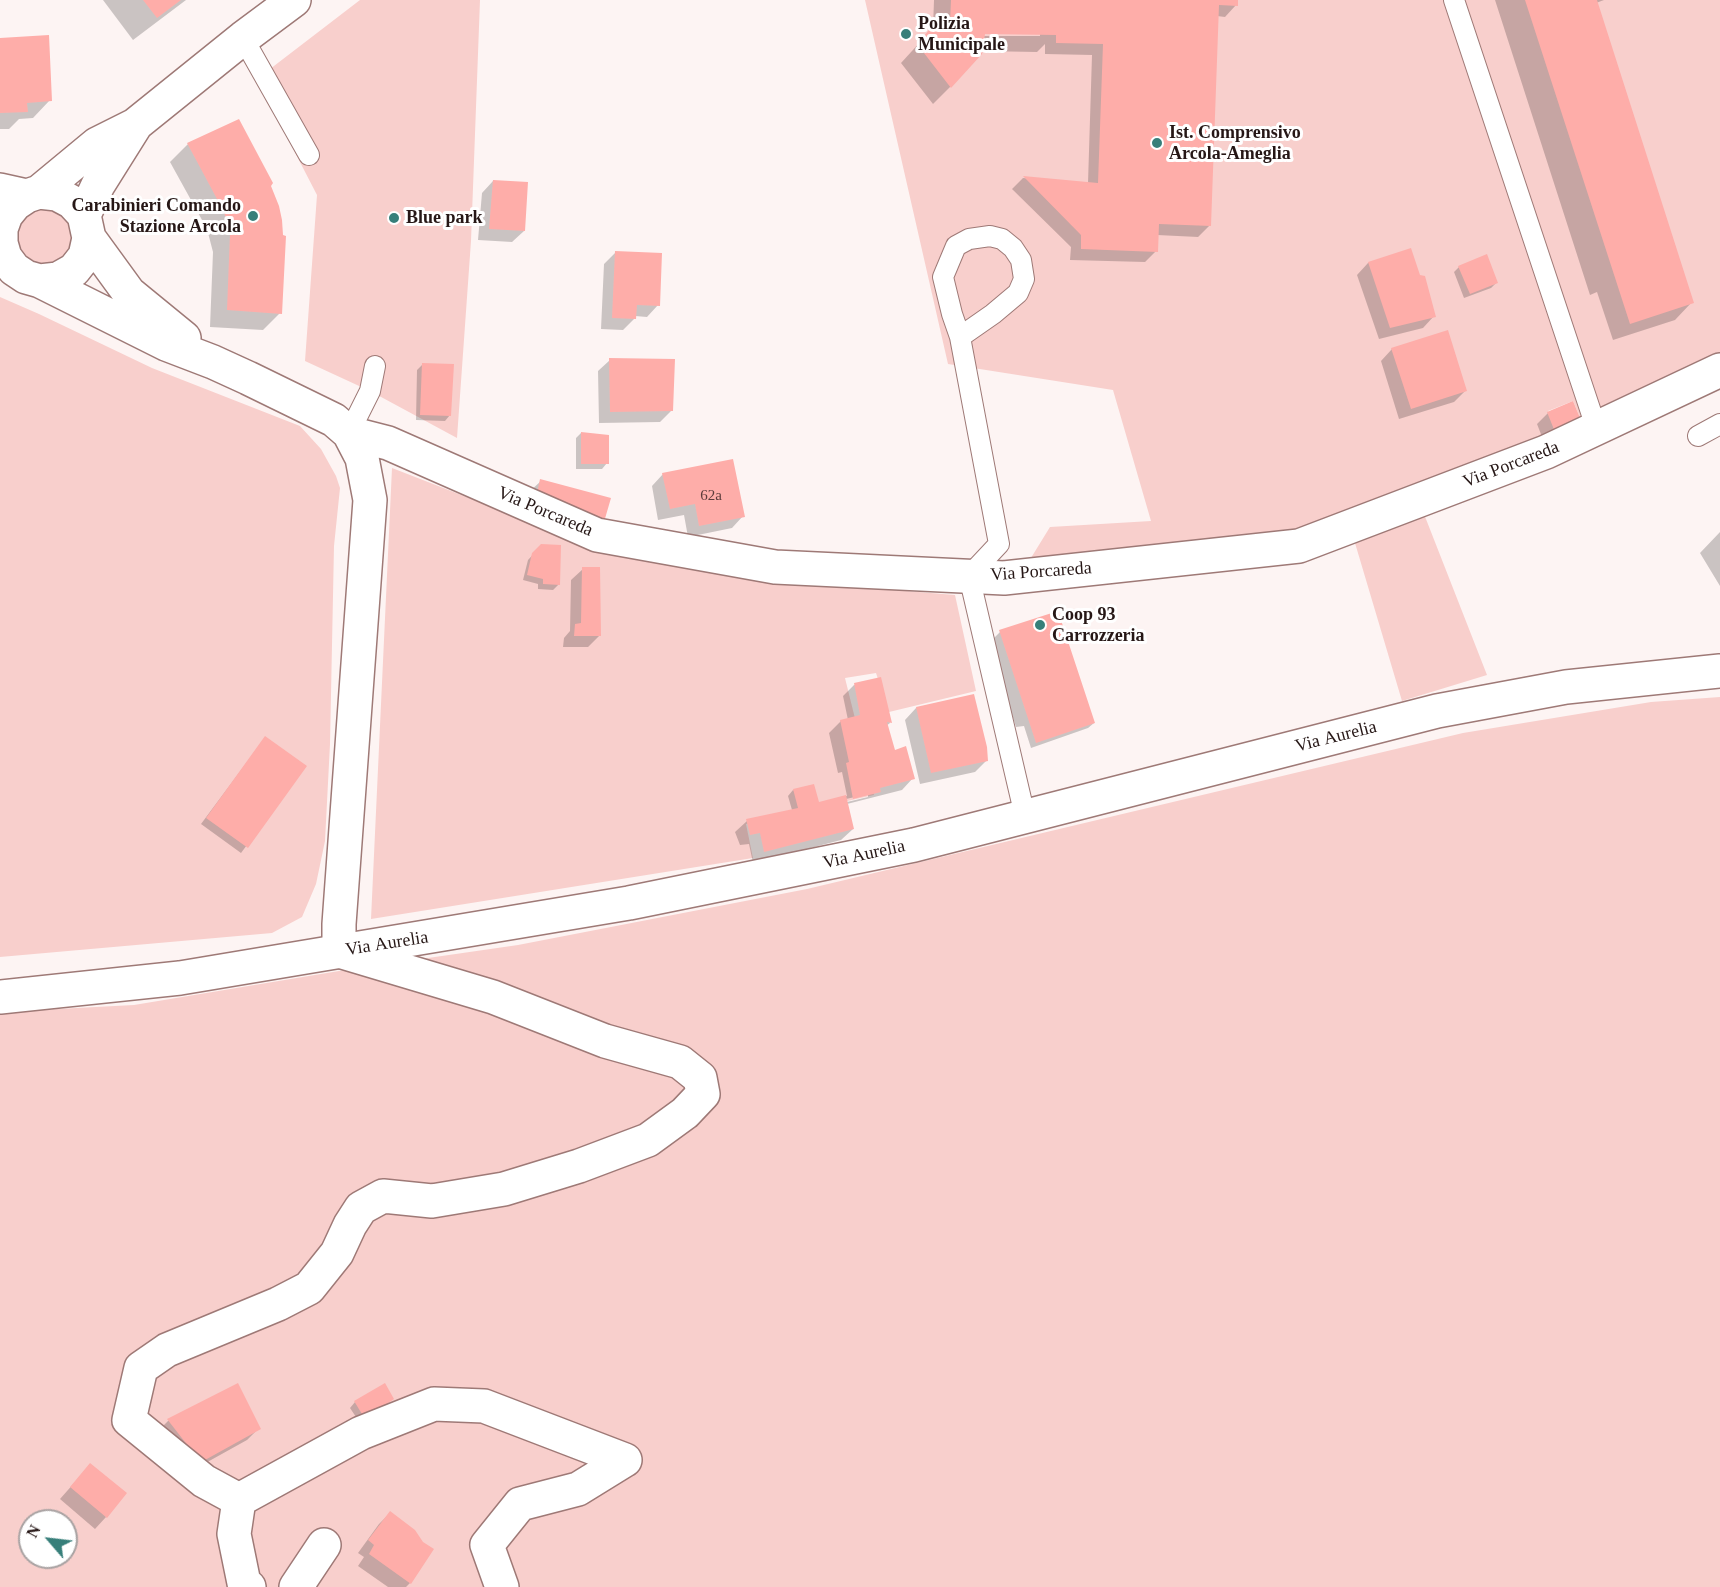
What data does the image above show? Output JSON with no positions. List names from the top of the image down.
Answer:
{
  "streets": {
    "street": ["Via Porcareda", "Via Aurelia"]
  },
  "crossings": [
    ["Via Porcareda", "Via Aurelia"]
  ],
  "places": [
    "Polizia Municipale",
    "Ist. Comprensivo Arcola-Ameglia",
    "Carabinieri Comando Stazione Arcola",
    "Blue park",
    "Coop 93 Carrozzeria"
  ],
  "house_numbers": ["62a"],
  "north": "top left"
}
